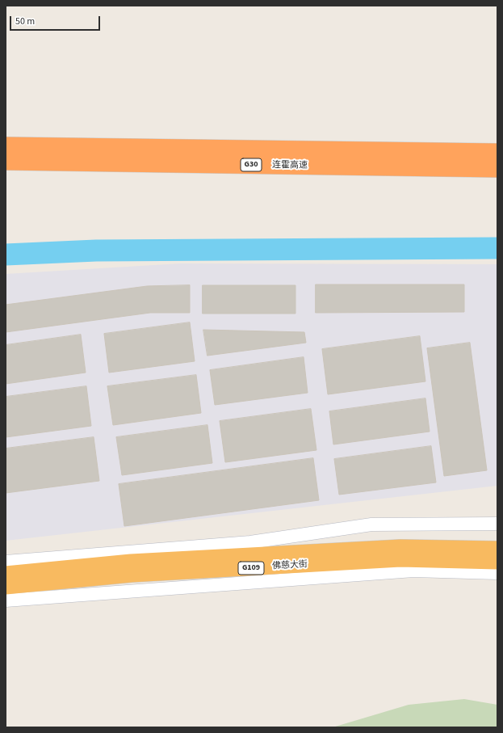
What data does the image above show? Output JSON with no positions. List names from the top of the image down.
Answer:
{
  "streets": {
    "highway": [
      "G30",
      "连霍高速",
      "佛慈大街",
      "G109"
    ]
  },
  "scale_bar": "50 m"
}
